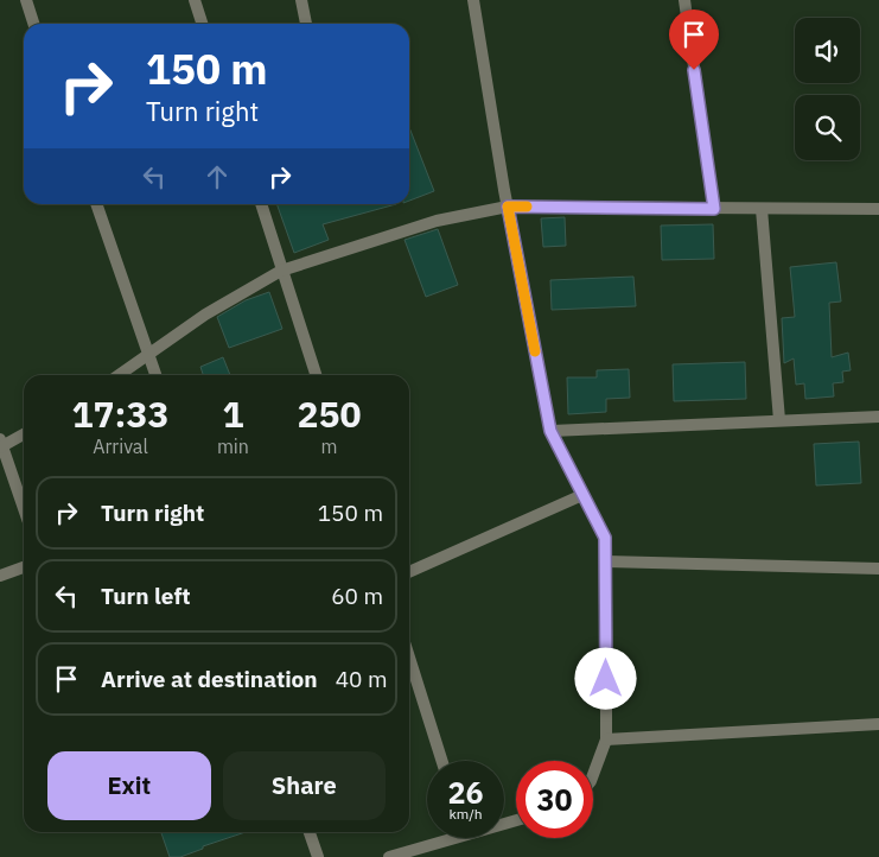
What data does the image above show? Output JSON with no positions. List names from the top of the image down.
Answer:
{
  "page": {
    "turn": ["150 m", "Turn right"],
    "eta": [
      "17:33",
      "Arrival",
      "1",
      "min",
      "250",
      "m"
    ],
    "list": [
      {
        "name": "Turn right",
        "value": "150 m"
      },
      {
        "name": "Turn left",
        "value": "60 m"
      },
      {
        "name": "Arrive at destination",
        "value": "40 m"
      }
    ],
    "buttons": ["Exit", "Share"],
    "speed": "26 km/h",
    "limit": "30"
  }
}
